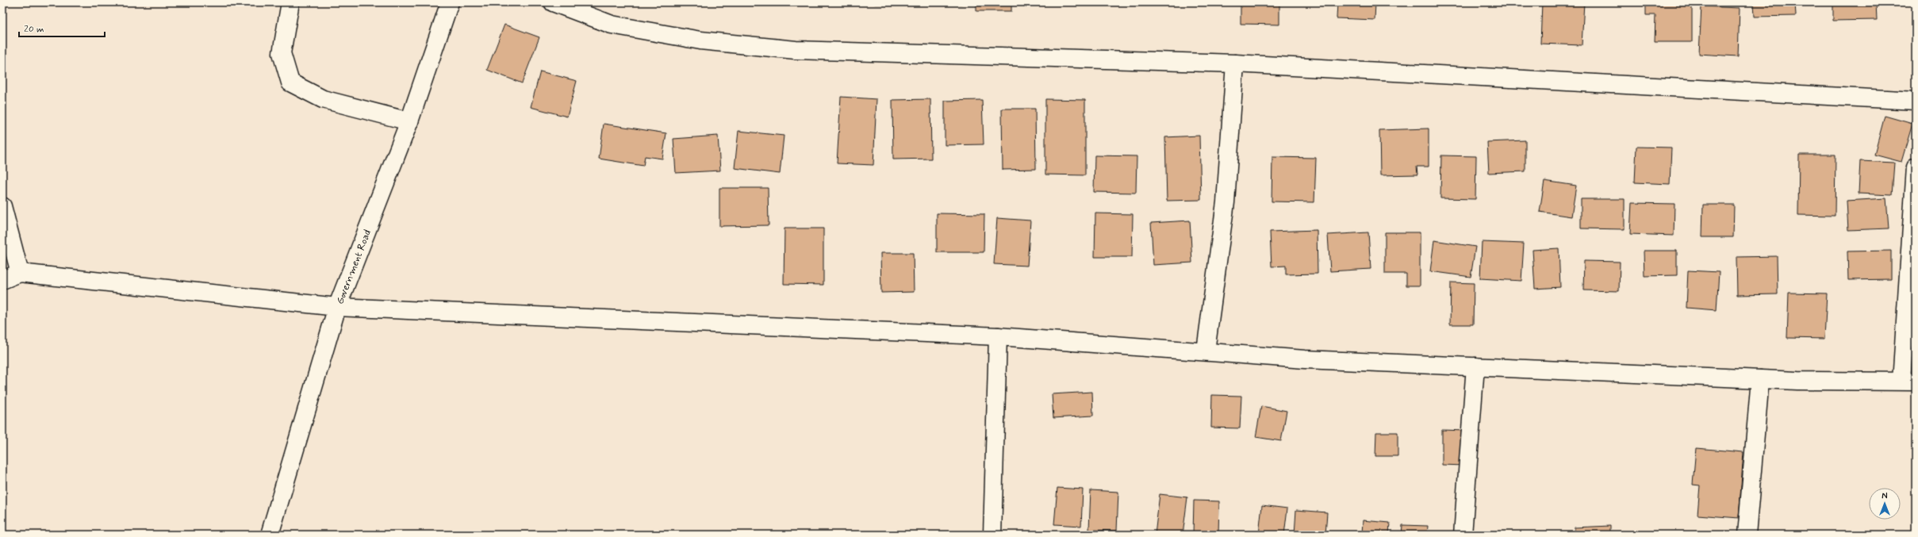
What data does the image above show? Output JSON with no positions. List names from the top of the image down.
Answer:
{
  "streets": {
    "street": ["Government Road"]
  },
  "scale_bar": "20 m",
  "north": "top"
}
